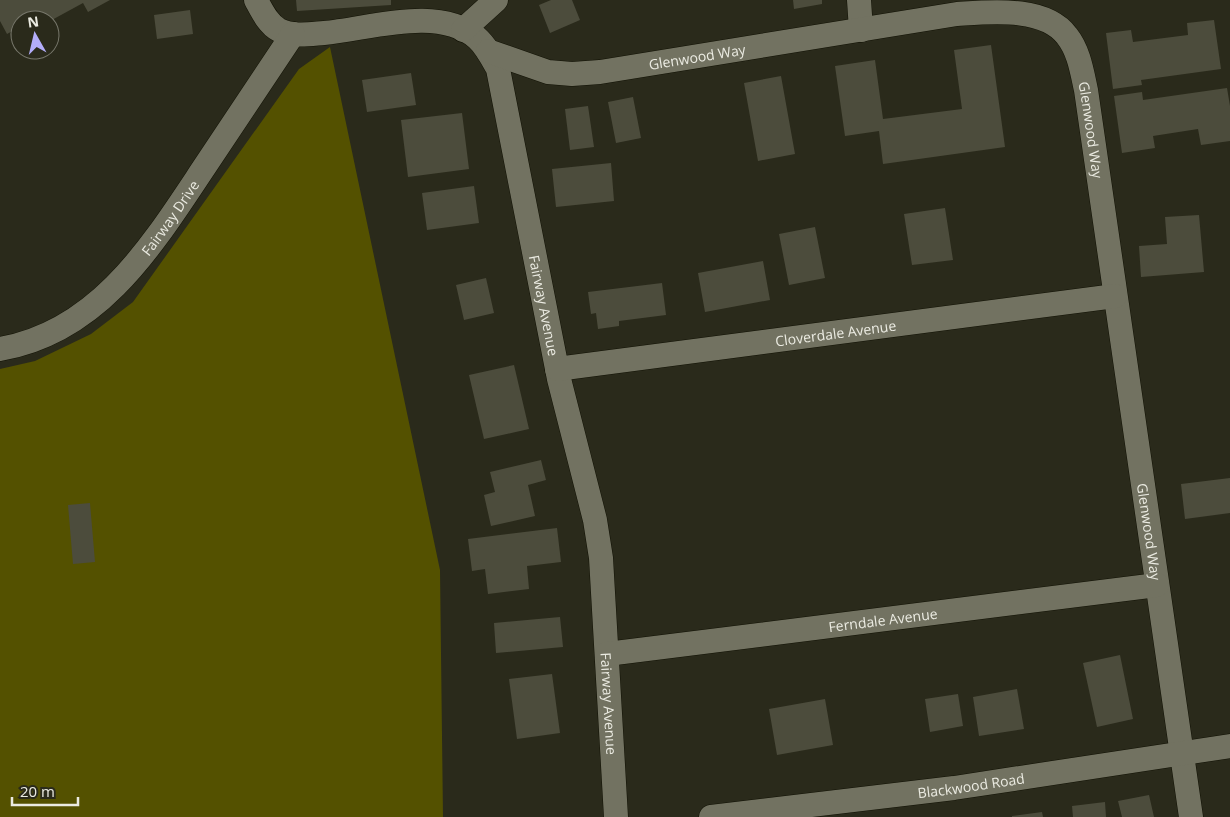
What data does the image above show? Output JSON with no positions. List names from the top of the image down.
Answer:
{
  "streets": {
    "street": [
      "Glenwood Way",
      "Fairway Drive",
      "Fairway Avenue",
      "Cloverdale Avenue",
      "Ferndale Avenue",
      "Blackwood Road"
    ]
  },
  "crossings": [
    ["Glenwood Way", "Fairway Avenue"],
    ["Glenwood Way", "Cloverdale Avenue"],
    ["Glenwood Way", "Ferndale Avenue"],
    ["Glenwood Way", "Blackwood Road"],
    ["Fairway Drive", "Fairway Avenue"],
    ["Fairway Avenue", "Cloverdale Avenue"],
    ["Fairway Avenue", "Ferndale Avenue"]
  ],
  "scale_bar": "20 m",
  "north": "top"
}
